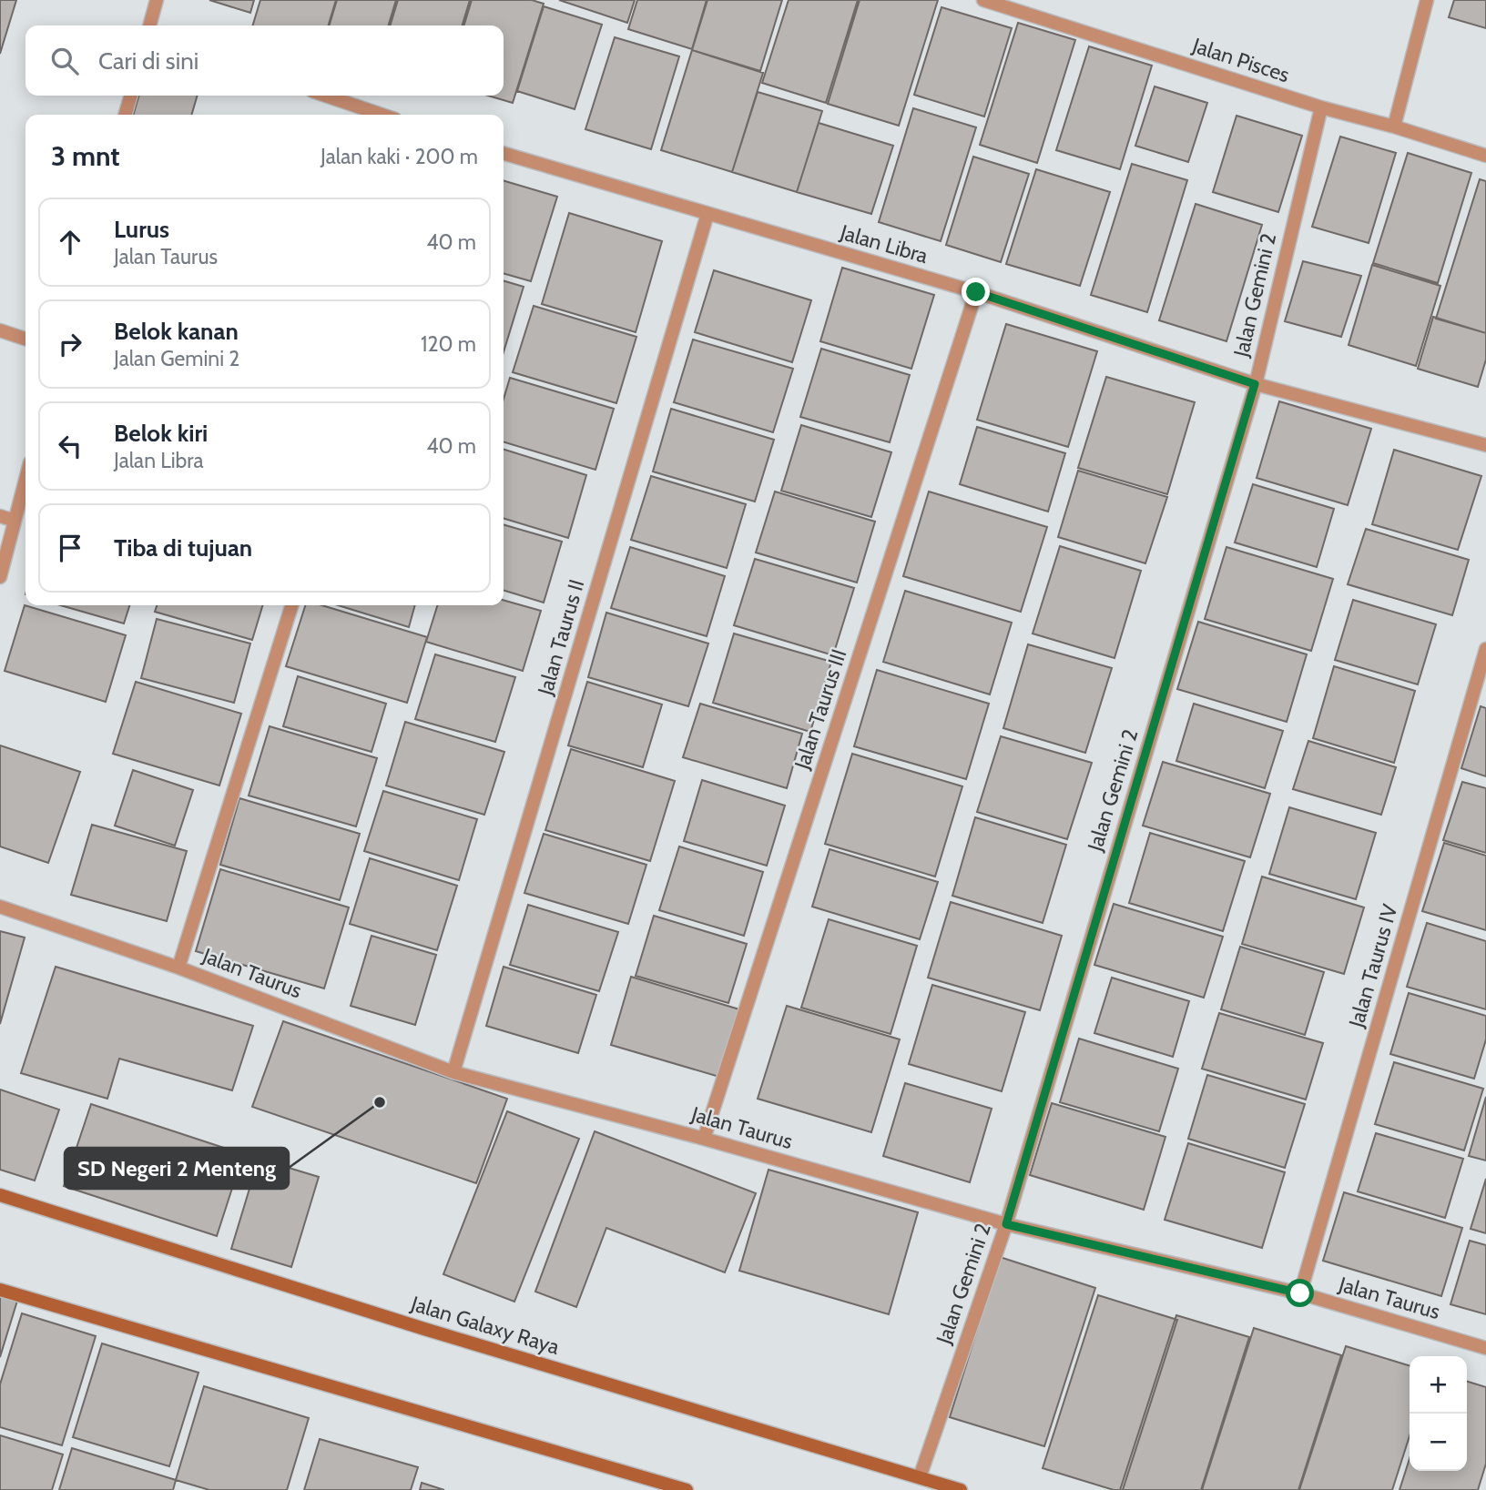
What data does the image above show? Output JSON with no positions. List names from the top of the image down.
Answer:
{
  "streets": {
    "street": [
      "Jalan Pisces",
      "Jalan Libra",
      "Jalan Gemini 2",
      "Jalan Taurus II",
      "Jalan Taurus III",
      "Jalan Taurus IV",
      "Jalan Taurus",
      "Jalan Galaxy Raya"
    ]
  },
  "crossings": [
    ["Jalan Pisces", "Jalan Gemini 2"],
    ["Jalan Libra", "Jalan Gemini 2"],
    ["Jalan Libra", "Jalan Taurus II"],
    ["Jalan Libra", "Jalan Taurus III"],
    ["Jalan Gemini 2", "Jalan Taurus"],
    ["Jalan Gemini 2", "Jalan Galaxy Raya"],
    ["Jalan Taurus II", "Jalan Taurus"],
    ["Jalan Taurus III", "Jalan Taurus"],
    ["Jalan Taurus IV", "Jalan Taurus"]
  ],
  "places": ["SD Negeri 2 Menteng"],
  "page": {
    "search": "Cari di sini",
    "heading": ["3 mnt", "Jalan kaki · 200 m"],
    "list": [
      ["Lurus", "Jalan Taurus", "40 m"],
      ["Belok kanan", "Jalan Gemini 2", "120 m"],
      ["Belok kiri", "Jalan Libra", "40 m"],
      "Tiba di tujuan"
    ],
    "map_buttons": ["+", "−"]
  }
}
